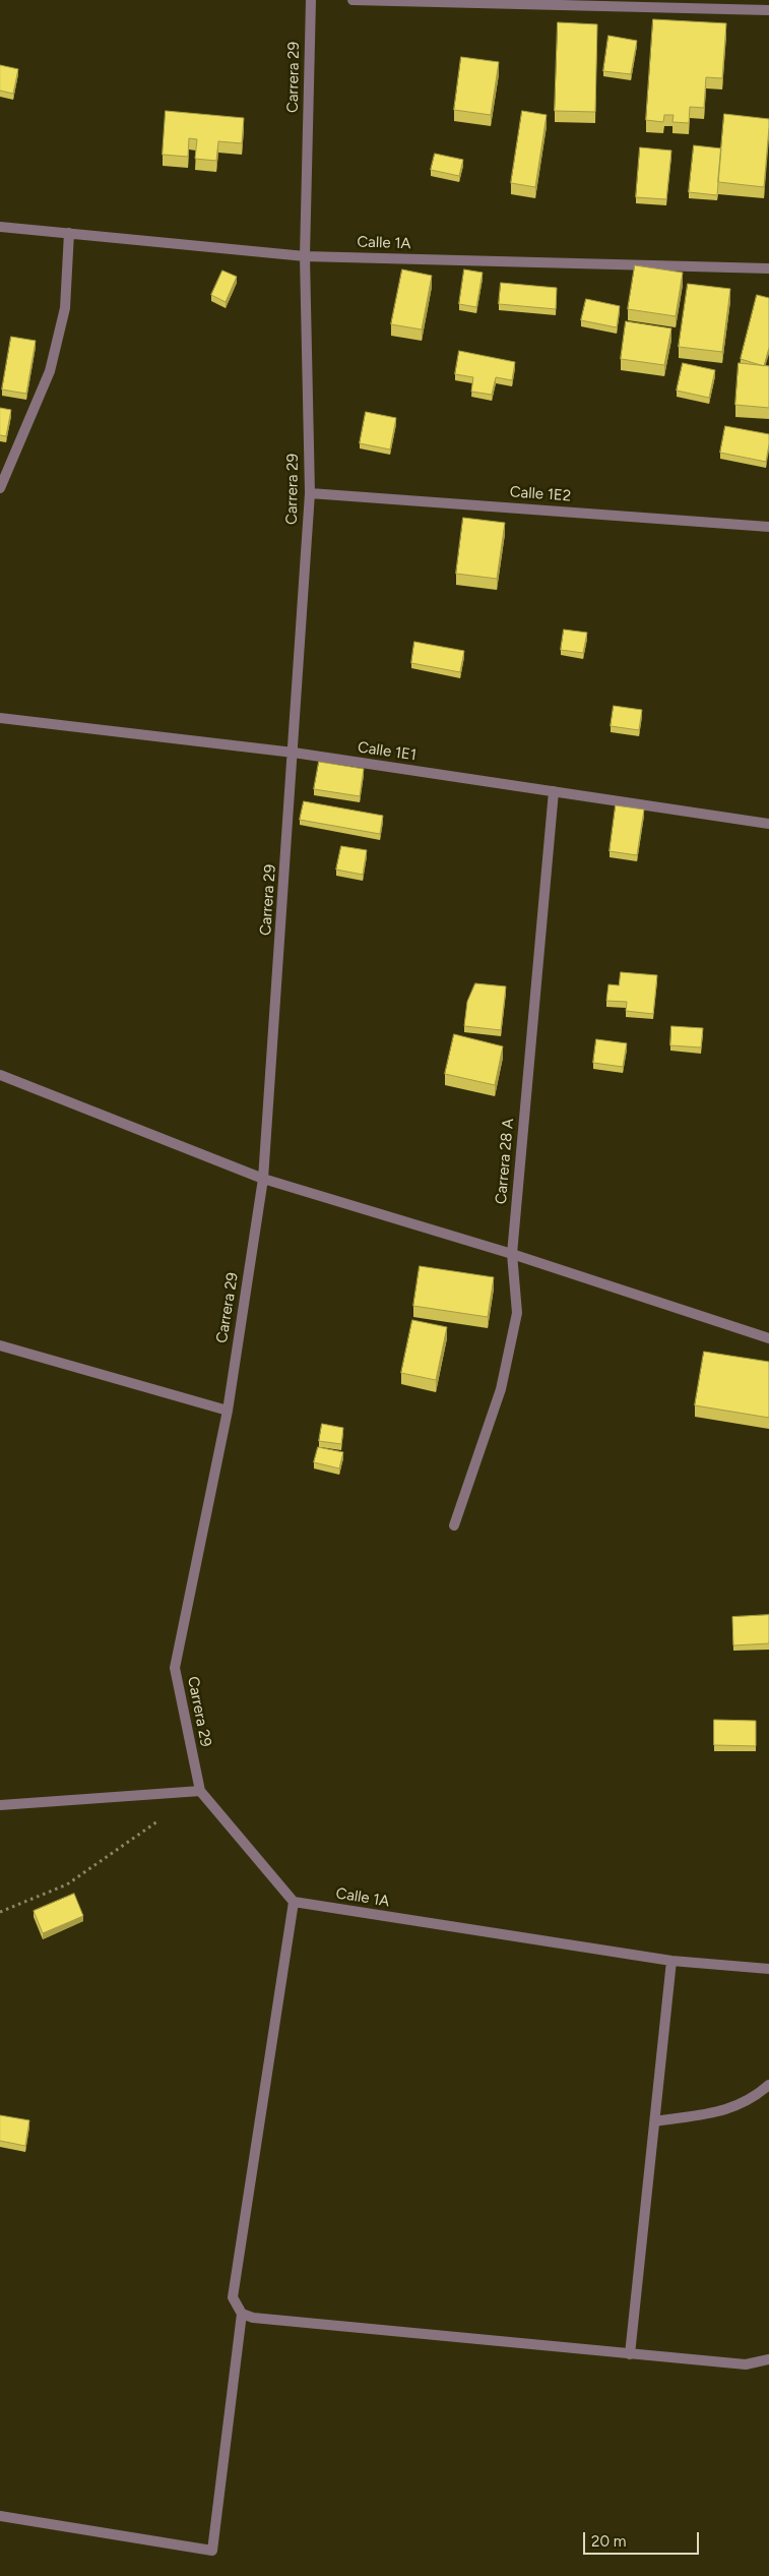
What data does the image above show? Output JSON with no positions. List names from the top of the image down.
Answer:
{
  "streets": {
    "street": [
      "Carrera 29",
      "Calle 1A",
      "Calle 1E2",
      "Calle 1E1",
      "Carrera 28 A"
    ]
  },
  "crossings": [
    ["Carrera 29", "Calle 1A"],
    ["Carrera 29", "Calle 1E2"],
    ["Carrera 29", "Calle 1E1"],
    ["Calle 1E1", "Carrera 28 A"]
  ],
  "scale_bar": "20 m"
}
